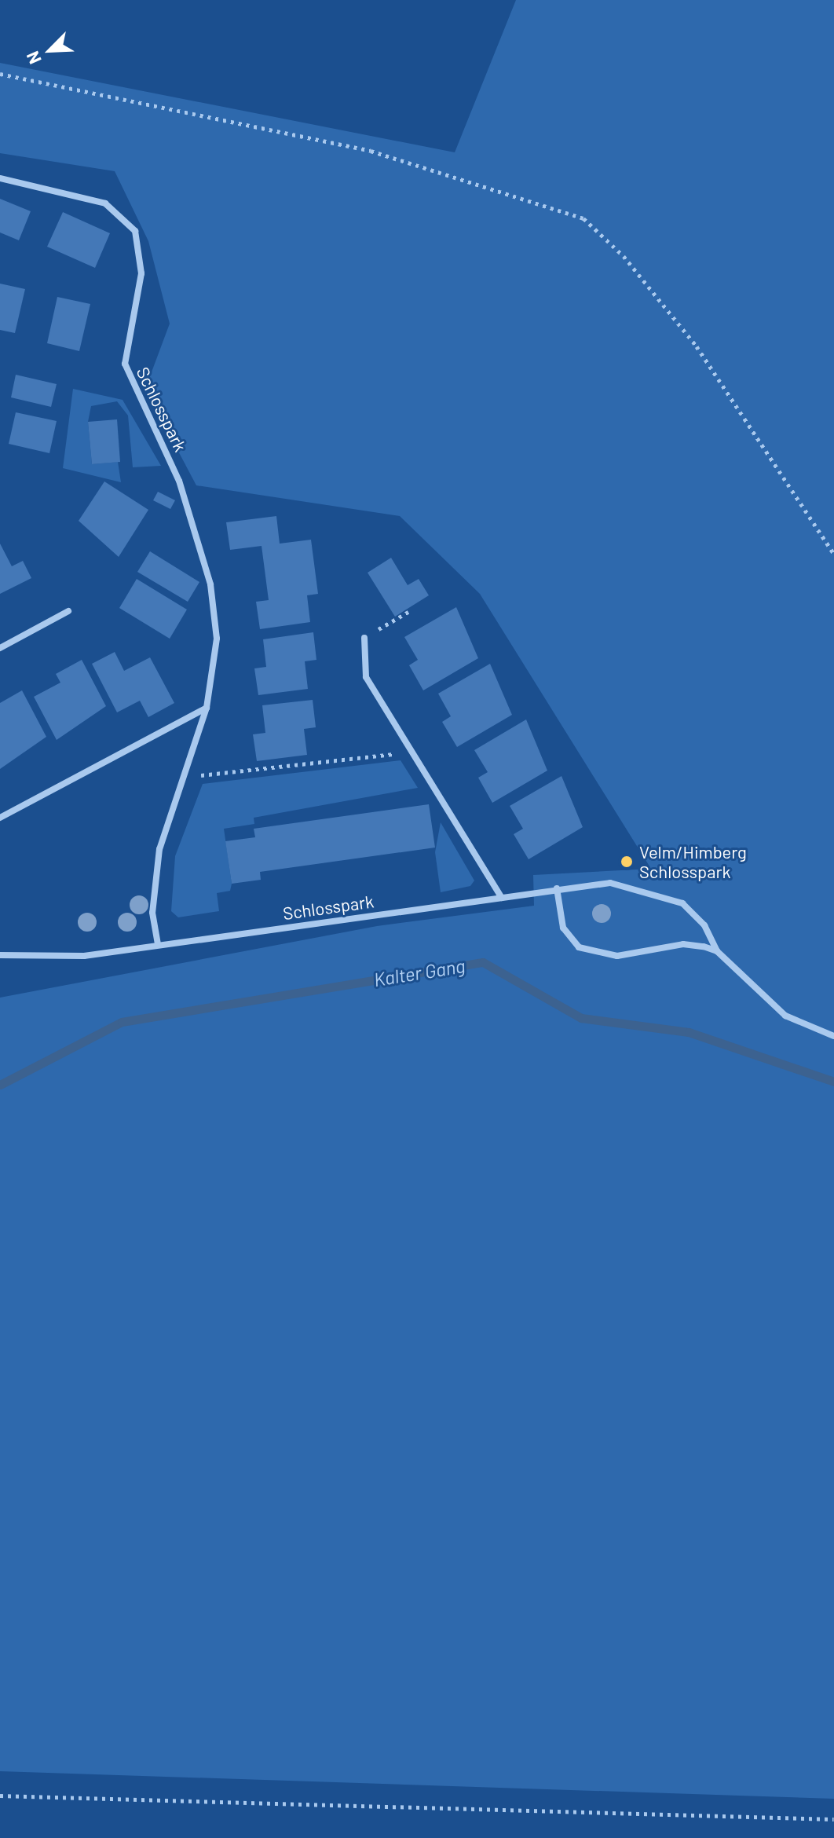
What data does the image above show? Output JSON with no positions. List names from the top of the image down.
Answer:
{
  "streets": {
    "street": ["Schlosspark"]
  },
  "water": ["Kalter Gang"],
  "places": ["Velm/Himberg Schlosspark"],
  "north": "bottom left"
}
